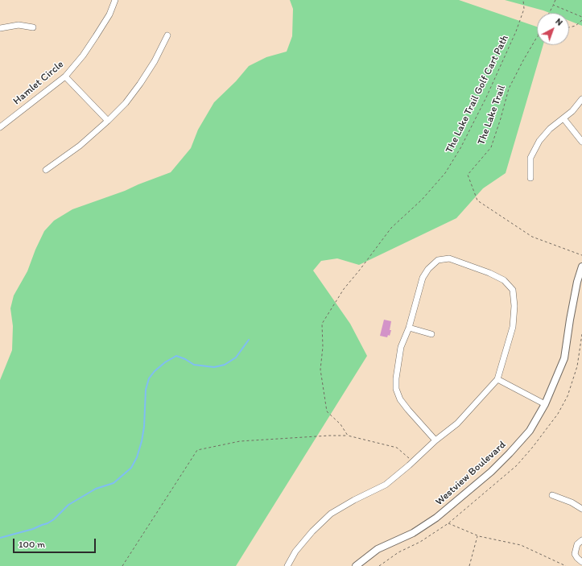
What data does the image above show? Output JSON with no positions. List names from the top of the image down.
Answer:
{
  "streets": {
    "street": ["Hamlet Circle", "Westview Boulevard"],
    "path": ["The Lake Trail Golf Cart Path", "The Lake Trail"]
  },
  "scale_bar": "100 m",
  "north": "top right"
}
